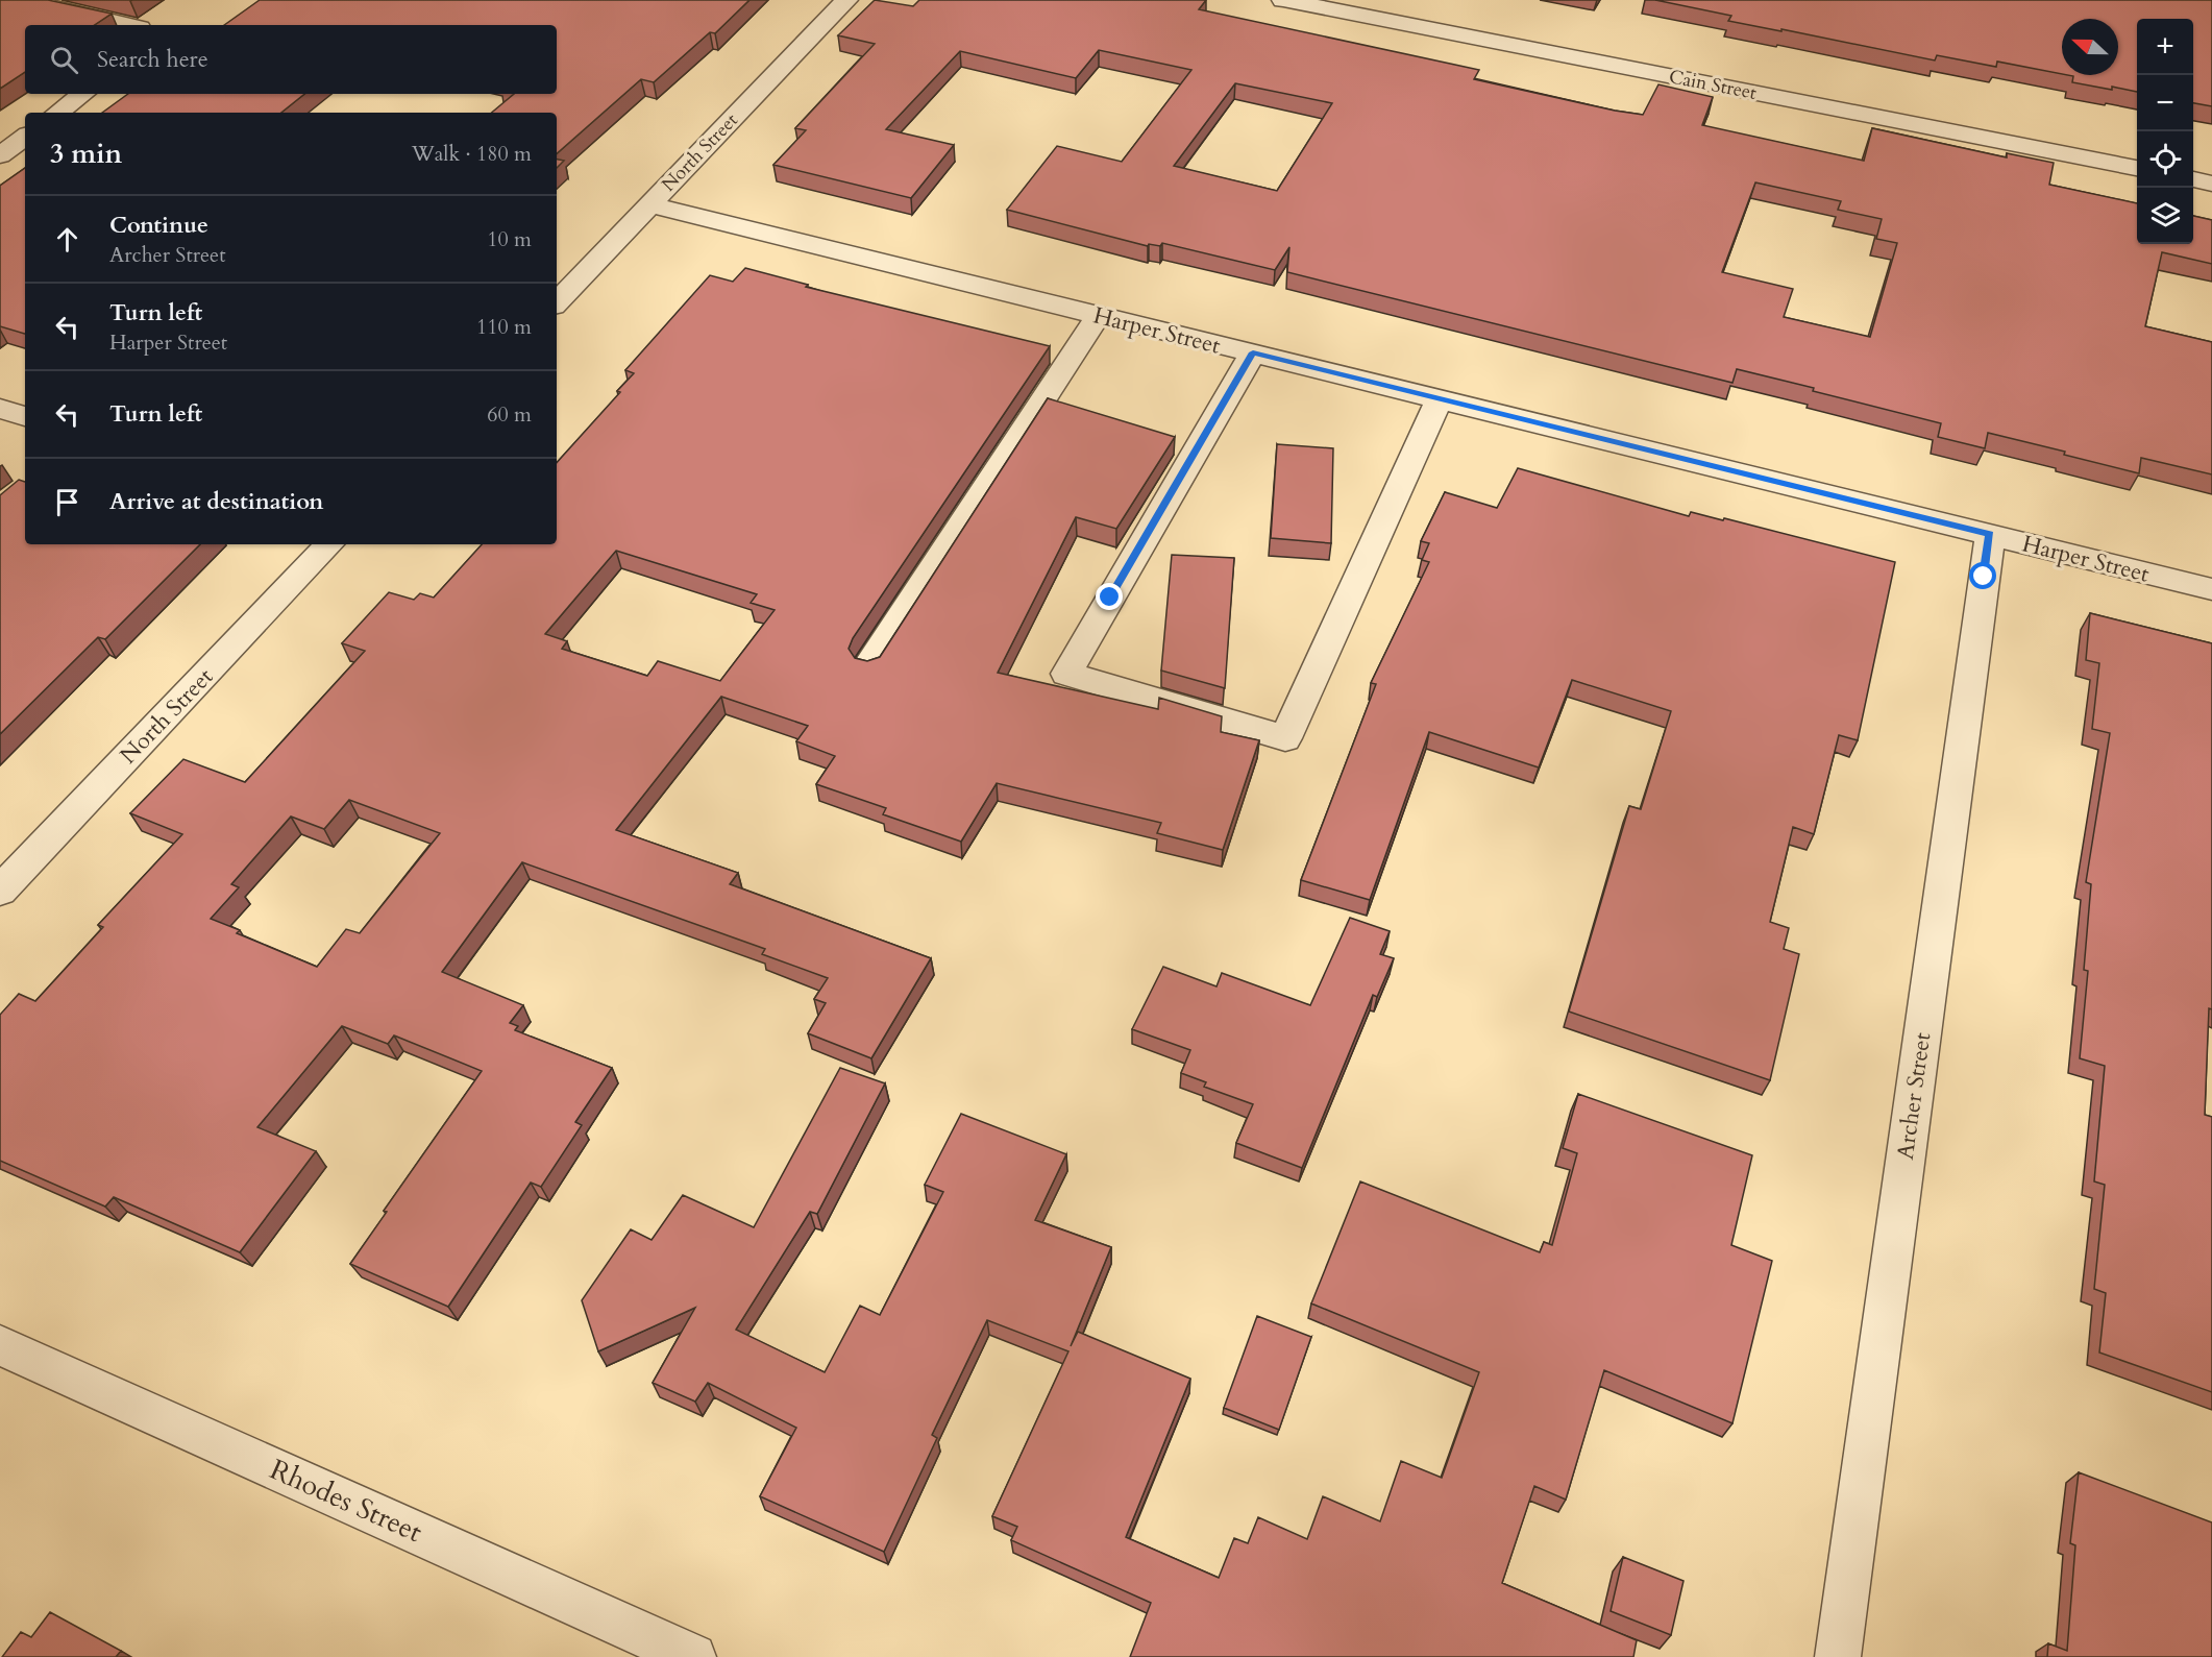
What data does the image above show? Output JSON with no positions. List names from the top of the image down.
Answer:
{
  "streets": {
    "street": [
      "Cain Street",
      "North Street",
      "Harper Street",
      "Archer Street",
      "Rhodes Street"
    ]
  },
  "crossings": [
    ["North Street", "Harper Street"],
    ["Harper Street", "Archer Street"]
  ],
  "north": "left",
  "page": {
    "map_buttons": ["+", "−"],
    "search": "Search here",
    "heading": ["3 min", "Walk · 180 m"],
    "list": [
      ["Continue", "Archer Street", "10 m"],
      ["Turn left", "Harper Street", "110 m"],
      ["Turn left", "60 m"],
      "Arrive at destination"
    ]
  }
}
